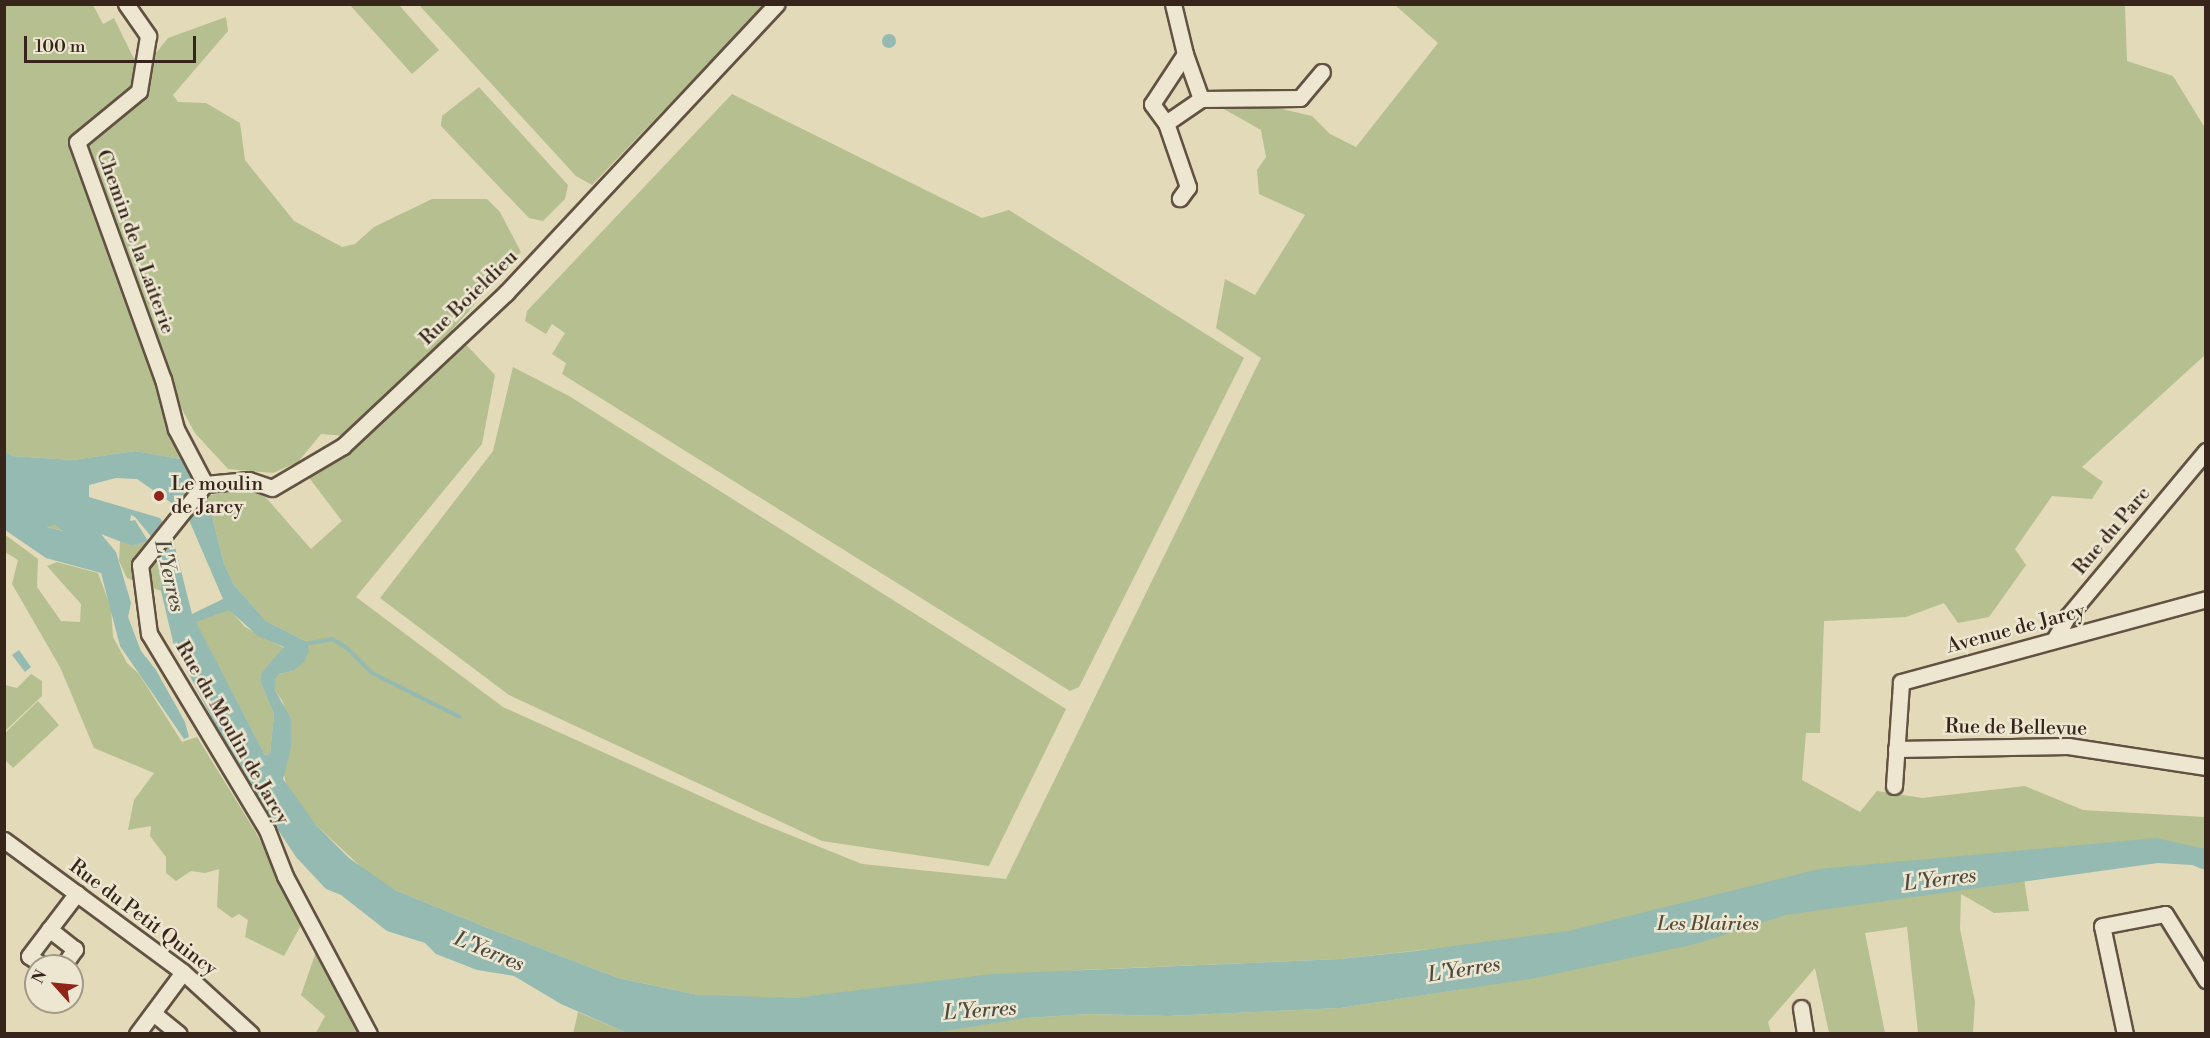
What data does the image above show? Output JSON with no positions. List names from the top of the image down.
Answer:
{
  "streets": {
    "street": [
      "Chemin de la Laiterie",
      "Rue Boieldieu",
      "Rue du Parc",
      "Avenue de Jarcy",
      "Rue de Bellevue",
      "Rue du Moulin de Jarcy",
      "Rue du Petit Quincy"
    ]
  },
  "crossings": [
    ["Chemin de la Laiterie", "Rue Boieldieu"],
    ["Chemin de la Laiterie", "Rue du Moulin de Jarcy"],
    ["Rue Boieldieu", "Rue du Moulin de Jarcy"],
    ["Rue du Parc", "Avenue de Jarcy"],
    ["Avenue de Jarcy", "Rue de Bellevue"]
  ],
  "water": ["L'Yerres"],
  "parks": ["Les Blairies"],
  "places": ["Le moulin de Jarcy"],
  "scale_bar": "100 m",
  "north": "top left"
}
